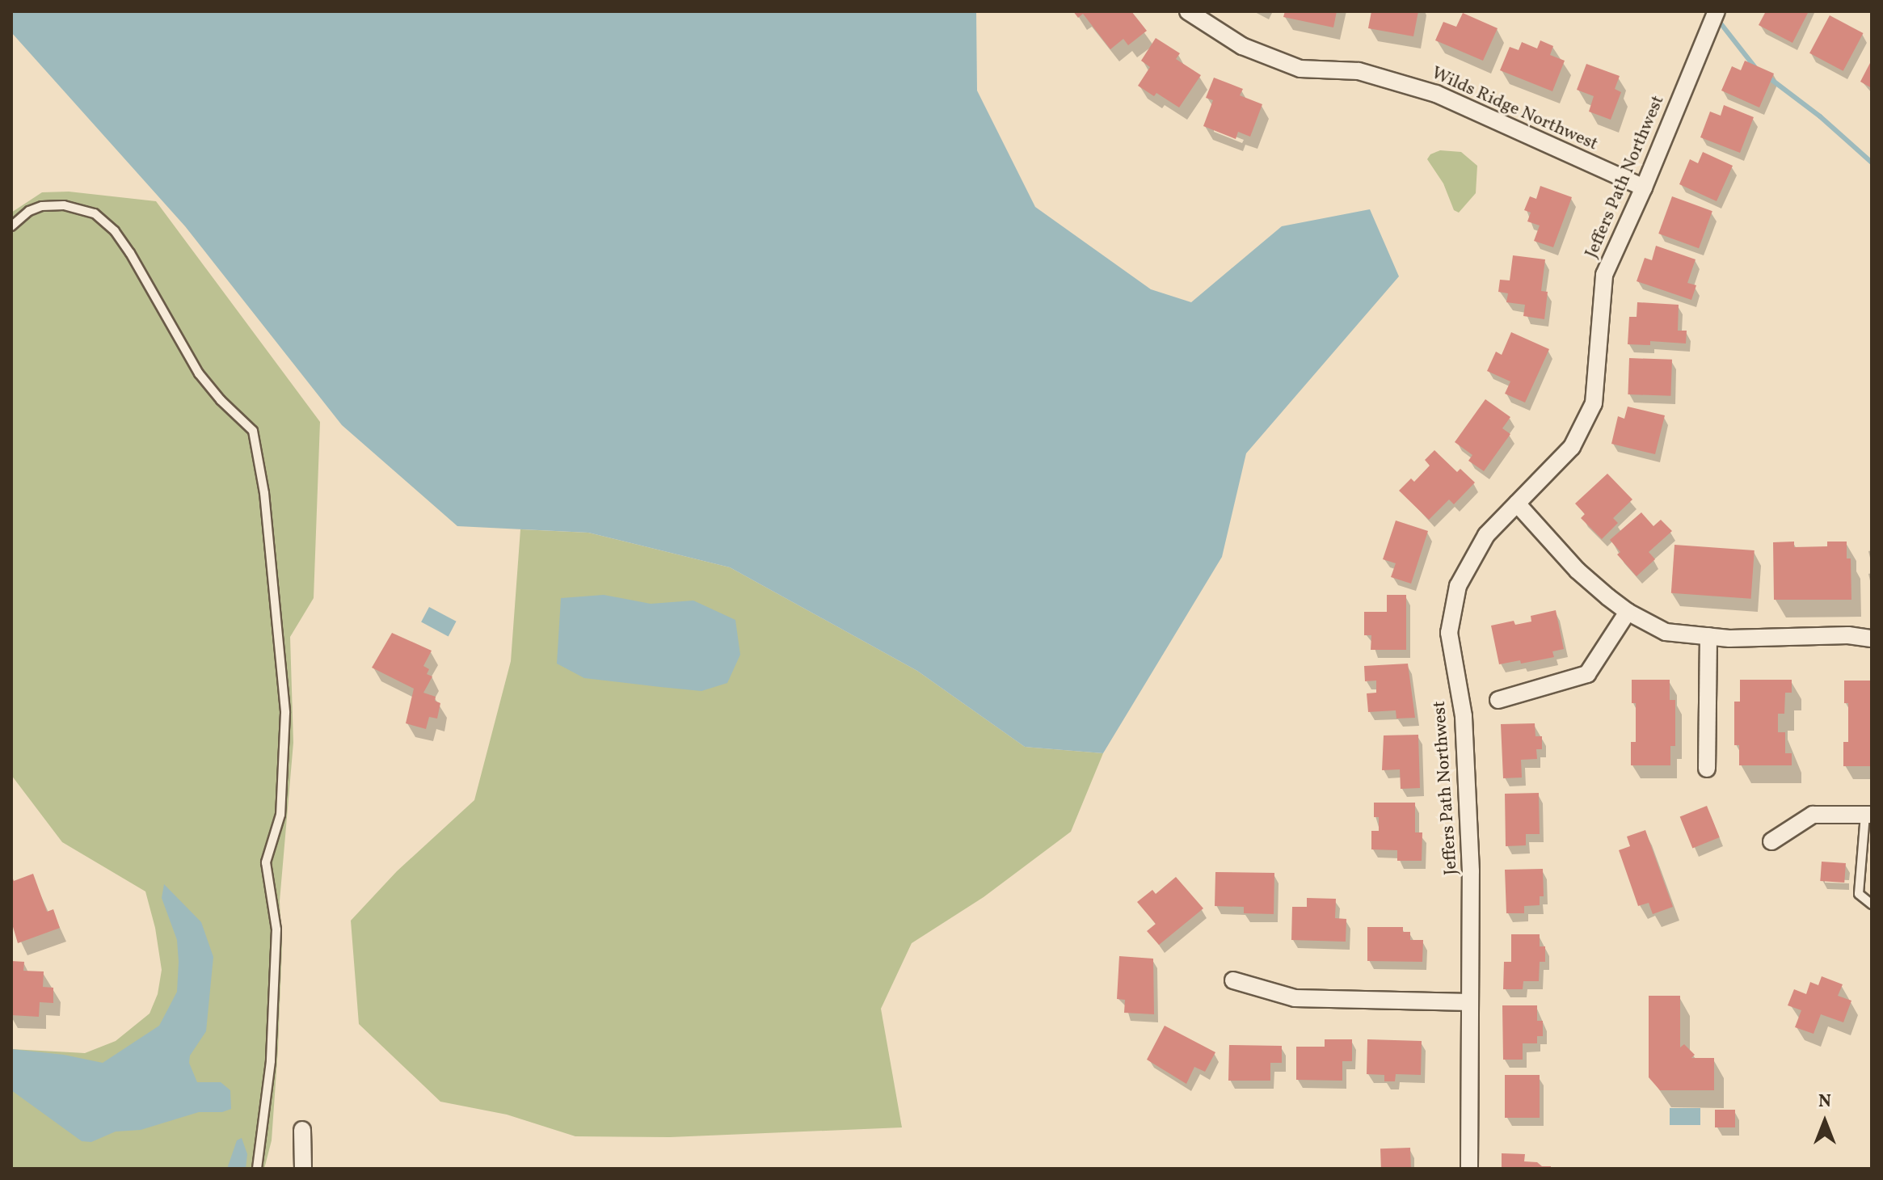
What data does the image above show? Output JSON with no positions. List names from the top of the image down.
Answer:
{
  "streets": {
    "street": ["Wilds Ridge Northwest", "Jeffers Path Northwest"]
  },
  "crossings": [
    ["Wilds Ridge Northwest", "Jeffers Path Northwest"]
  ],
  "north": "top"
}
